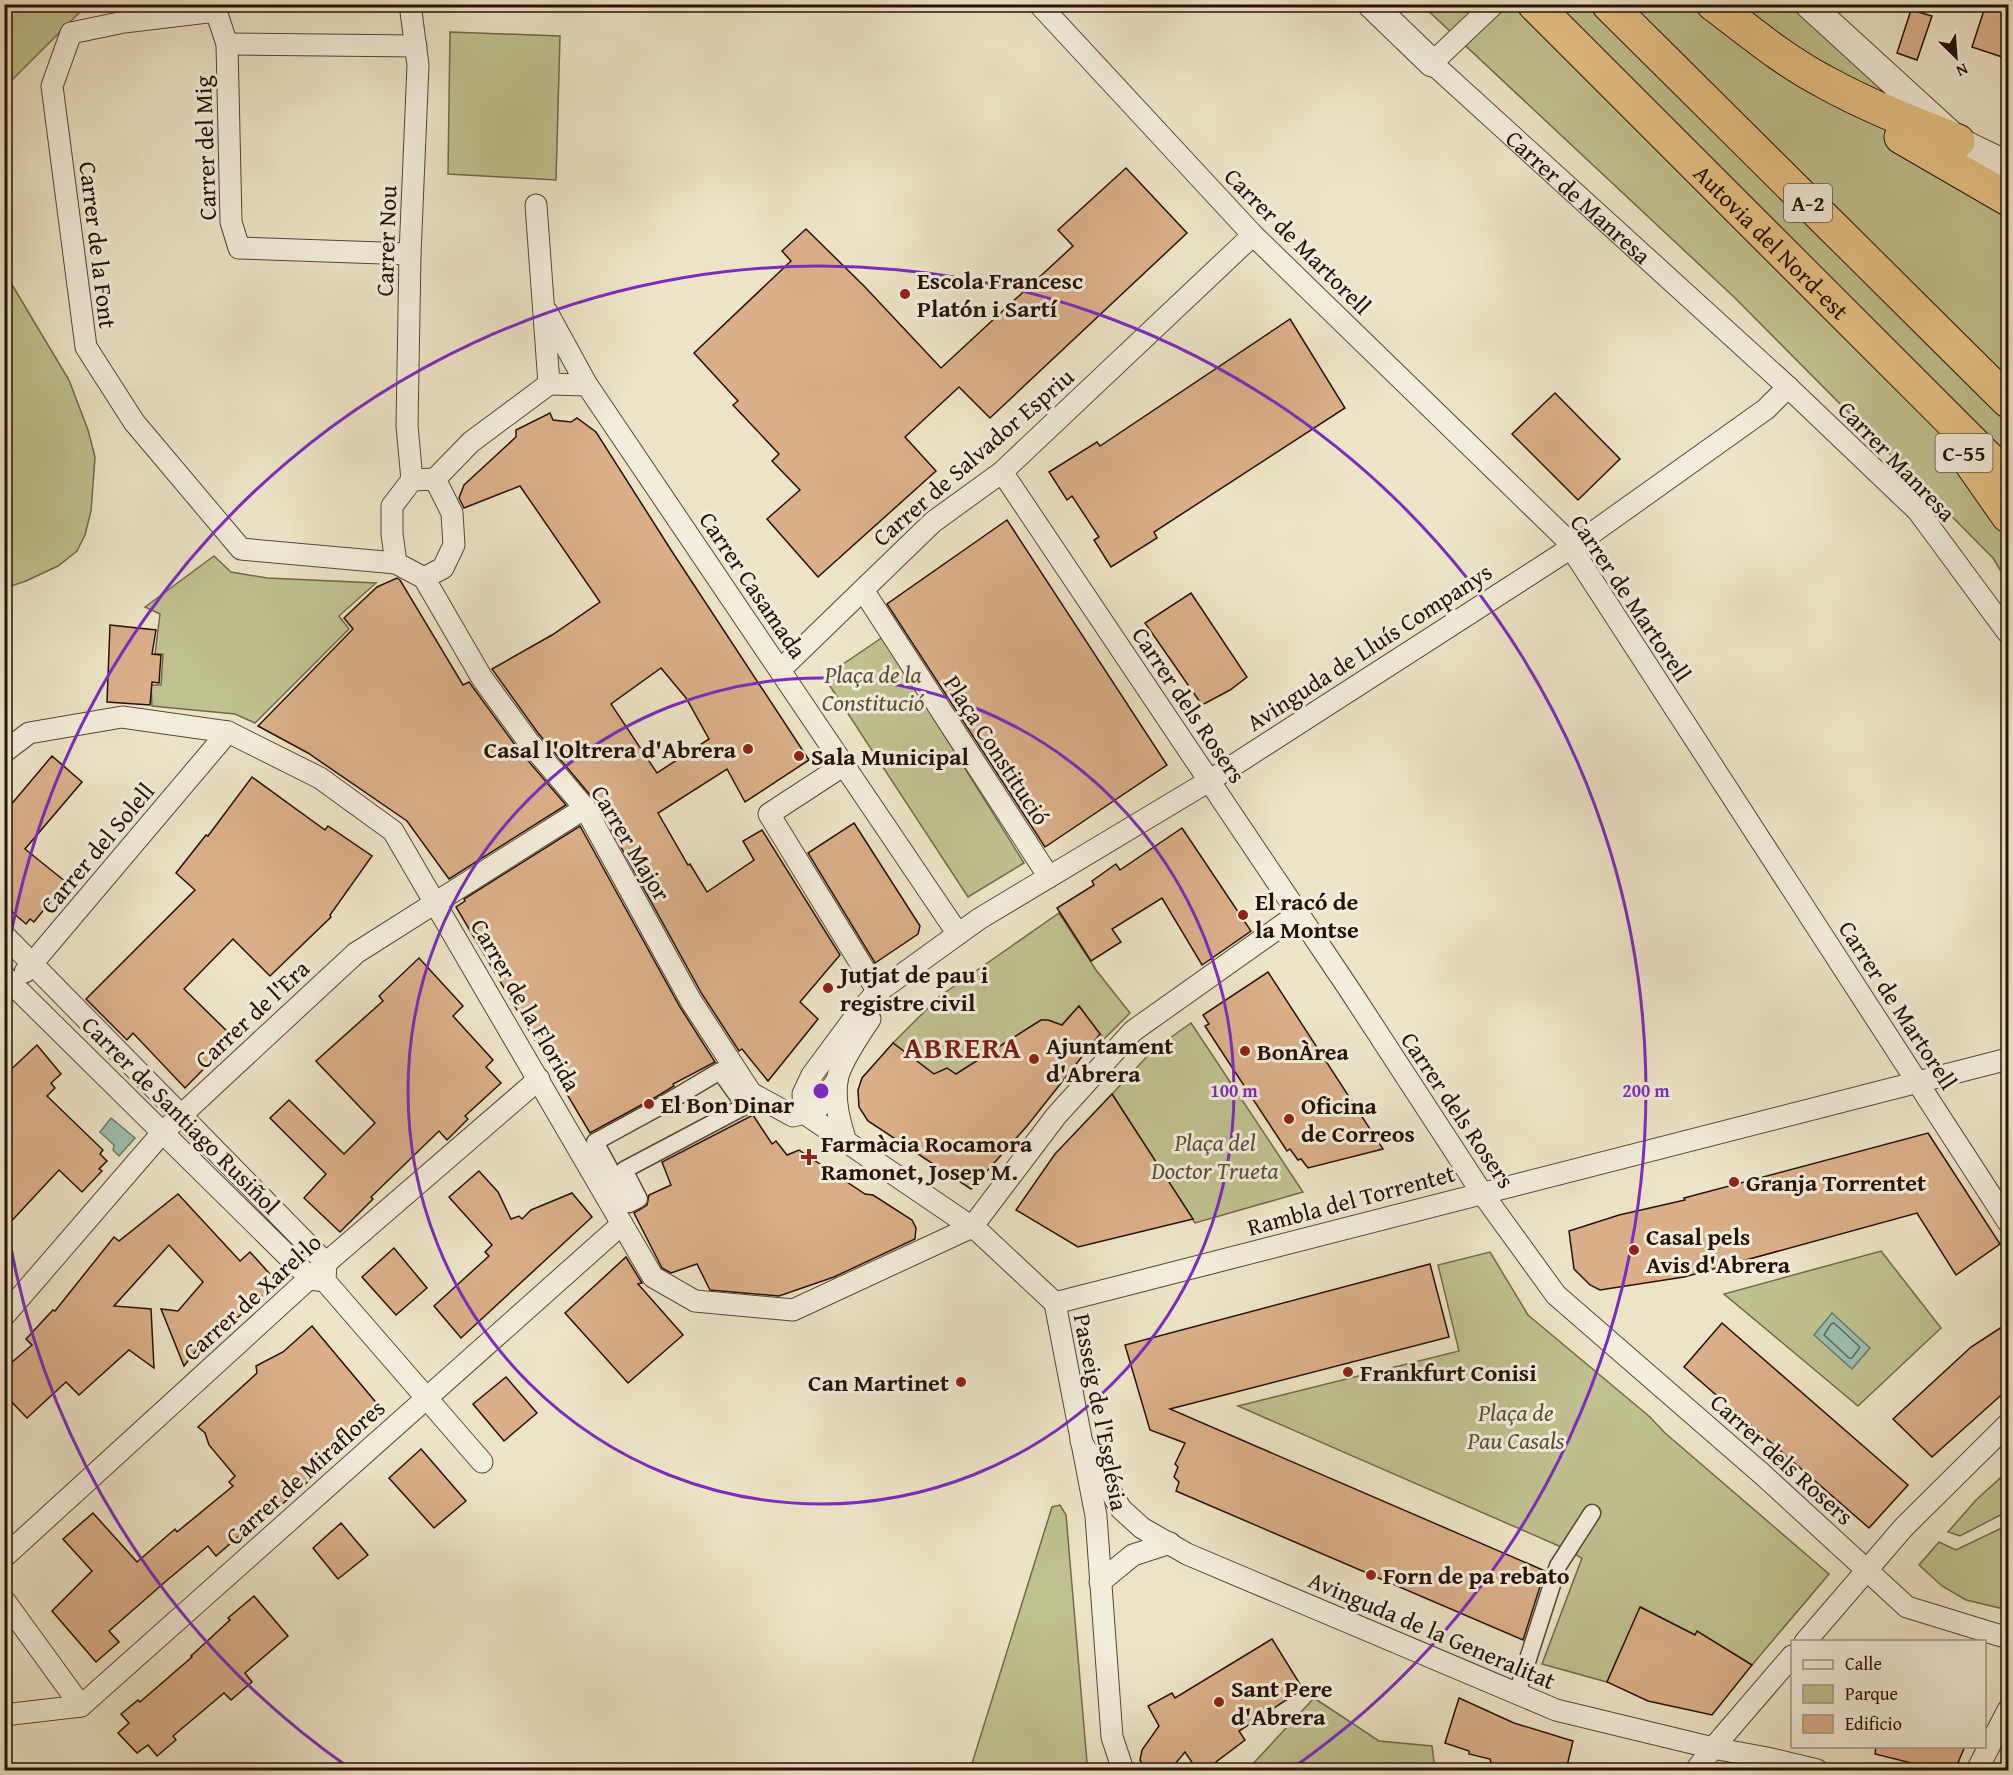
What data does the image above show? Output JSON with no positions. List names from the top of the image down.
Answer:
{
  "streets": {
    "highway": ["A-2", "Autovia del Nord-est", "C-55"],
    "street": [
      "Carrer del Mig",
      "Carrer de Manresa",
      "Carrer Nou",
      "Carrer de Martorell",
      "Carrer de la Font",
      "Carrer de Salvador Espriu",
      "Carrer Manresa",
      "Carrer Casamada",
      "Avinguda de Lluís Companys",
      "Carrer dels Rosers",
      "Plaça Constitució",
      "Carrer Major",
      "Carrer del Solell",
      "Carrer de la Florida",
      "Carrer de l'Era",
      "Carrer de Santiago Rusiñol",
      "Rambla del Torrentet",
      "Carrer de Xarel·lo",
      "Passeig de l'Església",
      "Carrer de Miraflores",
      "Avinguda de la Generalitat"
    ]
  },
  "crossings": [
    ["Carrer del Mig", "Carrer Nou"],
    ["Carrer del Mig", "Carrer de la Font"],
    ["Carrer de Manresa", "Carrer Manresa"],
    ["Carrer de Manresa", "Avinguda de Lluís Companys"],
    ["Carrer Nou", "Carrer de la Font"],
    ["Carrer Nou", "Carrer Major"],
    ["Carrer de Martorell", "Carrer de Salvador Espriu"],
    ["Carrer de Martorell", "Avinguda de Lluís Companys"],
    ["Carrer de Martorell", "Rambla del Torrentet"],
    ["Autovia del Nord-est", "C-55"],
    ["Carrer de la Font", "Carrer Major"],
    ["Carrer de Salvador Espriu", "Carrer Casamada"],
    ["Carrer de Salvador Espriu", "Carrer dels Rosers"],
    ["Carrer de Salvador Espriu", "Plaça Constitució"],
    ["Carrer Manresa", "Avinguda de Lluís Companys"],
    ["Carrer Casamada", "Avinguda de Lluís Companys"],
    ["Avinguda de Lluís Companys", "Carrer dels Rosers"],
    ["Avinguda de Lluís Companys", "Plaça Constitució"],
    ["Avinguda de Lluís Companys", "Carrer Major"],
    ["Avinguda de Lluís Companys", "Passeig de l'Església"],
    ["Carrer dels Rosers", "Rambla del Torrentet"],
    ["Carrer Major", "Carrer de l'Era"],
    ["Carrer Major", "Passeig de l'Església"],
    ["Carrer del Solell", "Carrer de la Florida"],
    ["Carrer del Solell", "Carrer de Santiago Rusiñol"],
    ["Carrer de la Florida", "Carrer de l'Era"],
    ["Carrer de la Florida", "Carrer de Xarel·lo"],
    ["Carrer de la Florida", "Passeig de l'Església"],
    ["Carrer de la Florida", "Carrer de Miraflores"],
    ["Carrer de l'Era", "Carrer de Santiago Rusiñol"],
    ["Carrer de Santiago Rusiñol", "Carrer de Xarel·lo"],
    ["Carrer de Santiago Rusiñol", "Carrer de Miraflores"],
    ["Rambla del Torrentet", "Passeig de l'Església"],
    ["Passeig de l'Església", "Avinguda de la Generalitat"]
  ],
  "districts": ["ABRERA"],
  "parks": ["Plaça de la Constitució", "Plaça del Doctor Trueta", "Plaça de Pau Casals"],
  "places": {
    "other": [
      "Escola Francesc Platón i Sartí",
      "Casal l'Oltrera d'Abrera",
      "Sala Municipal",
      "El racó de la Montse",
      "Jutjat de pau i registre civil",
      "BonÀrea",
      "Ajuntament d'Abrera",
      "El Bon Dinar",
      "Oficina de Correos",
      "Granja Torrentet",
      "Casal pels Avis d'Abrera",
      "Frankfurt Conisi",
      "Can Martinet",
      "Forn de pa rebato",
      "Sant Pere d'Abrera"
    ],
    "health": ["Farmàcia Rocamora Ramonet, Josep M."]
  },
  "legend": ["Calle", "Parque", "Edificio"],
  "north": "bottom right",
  "rings": ["100 m", "200 m"]
}
